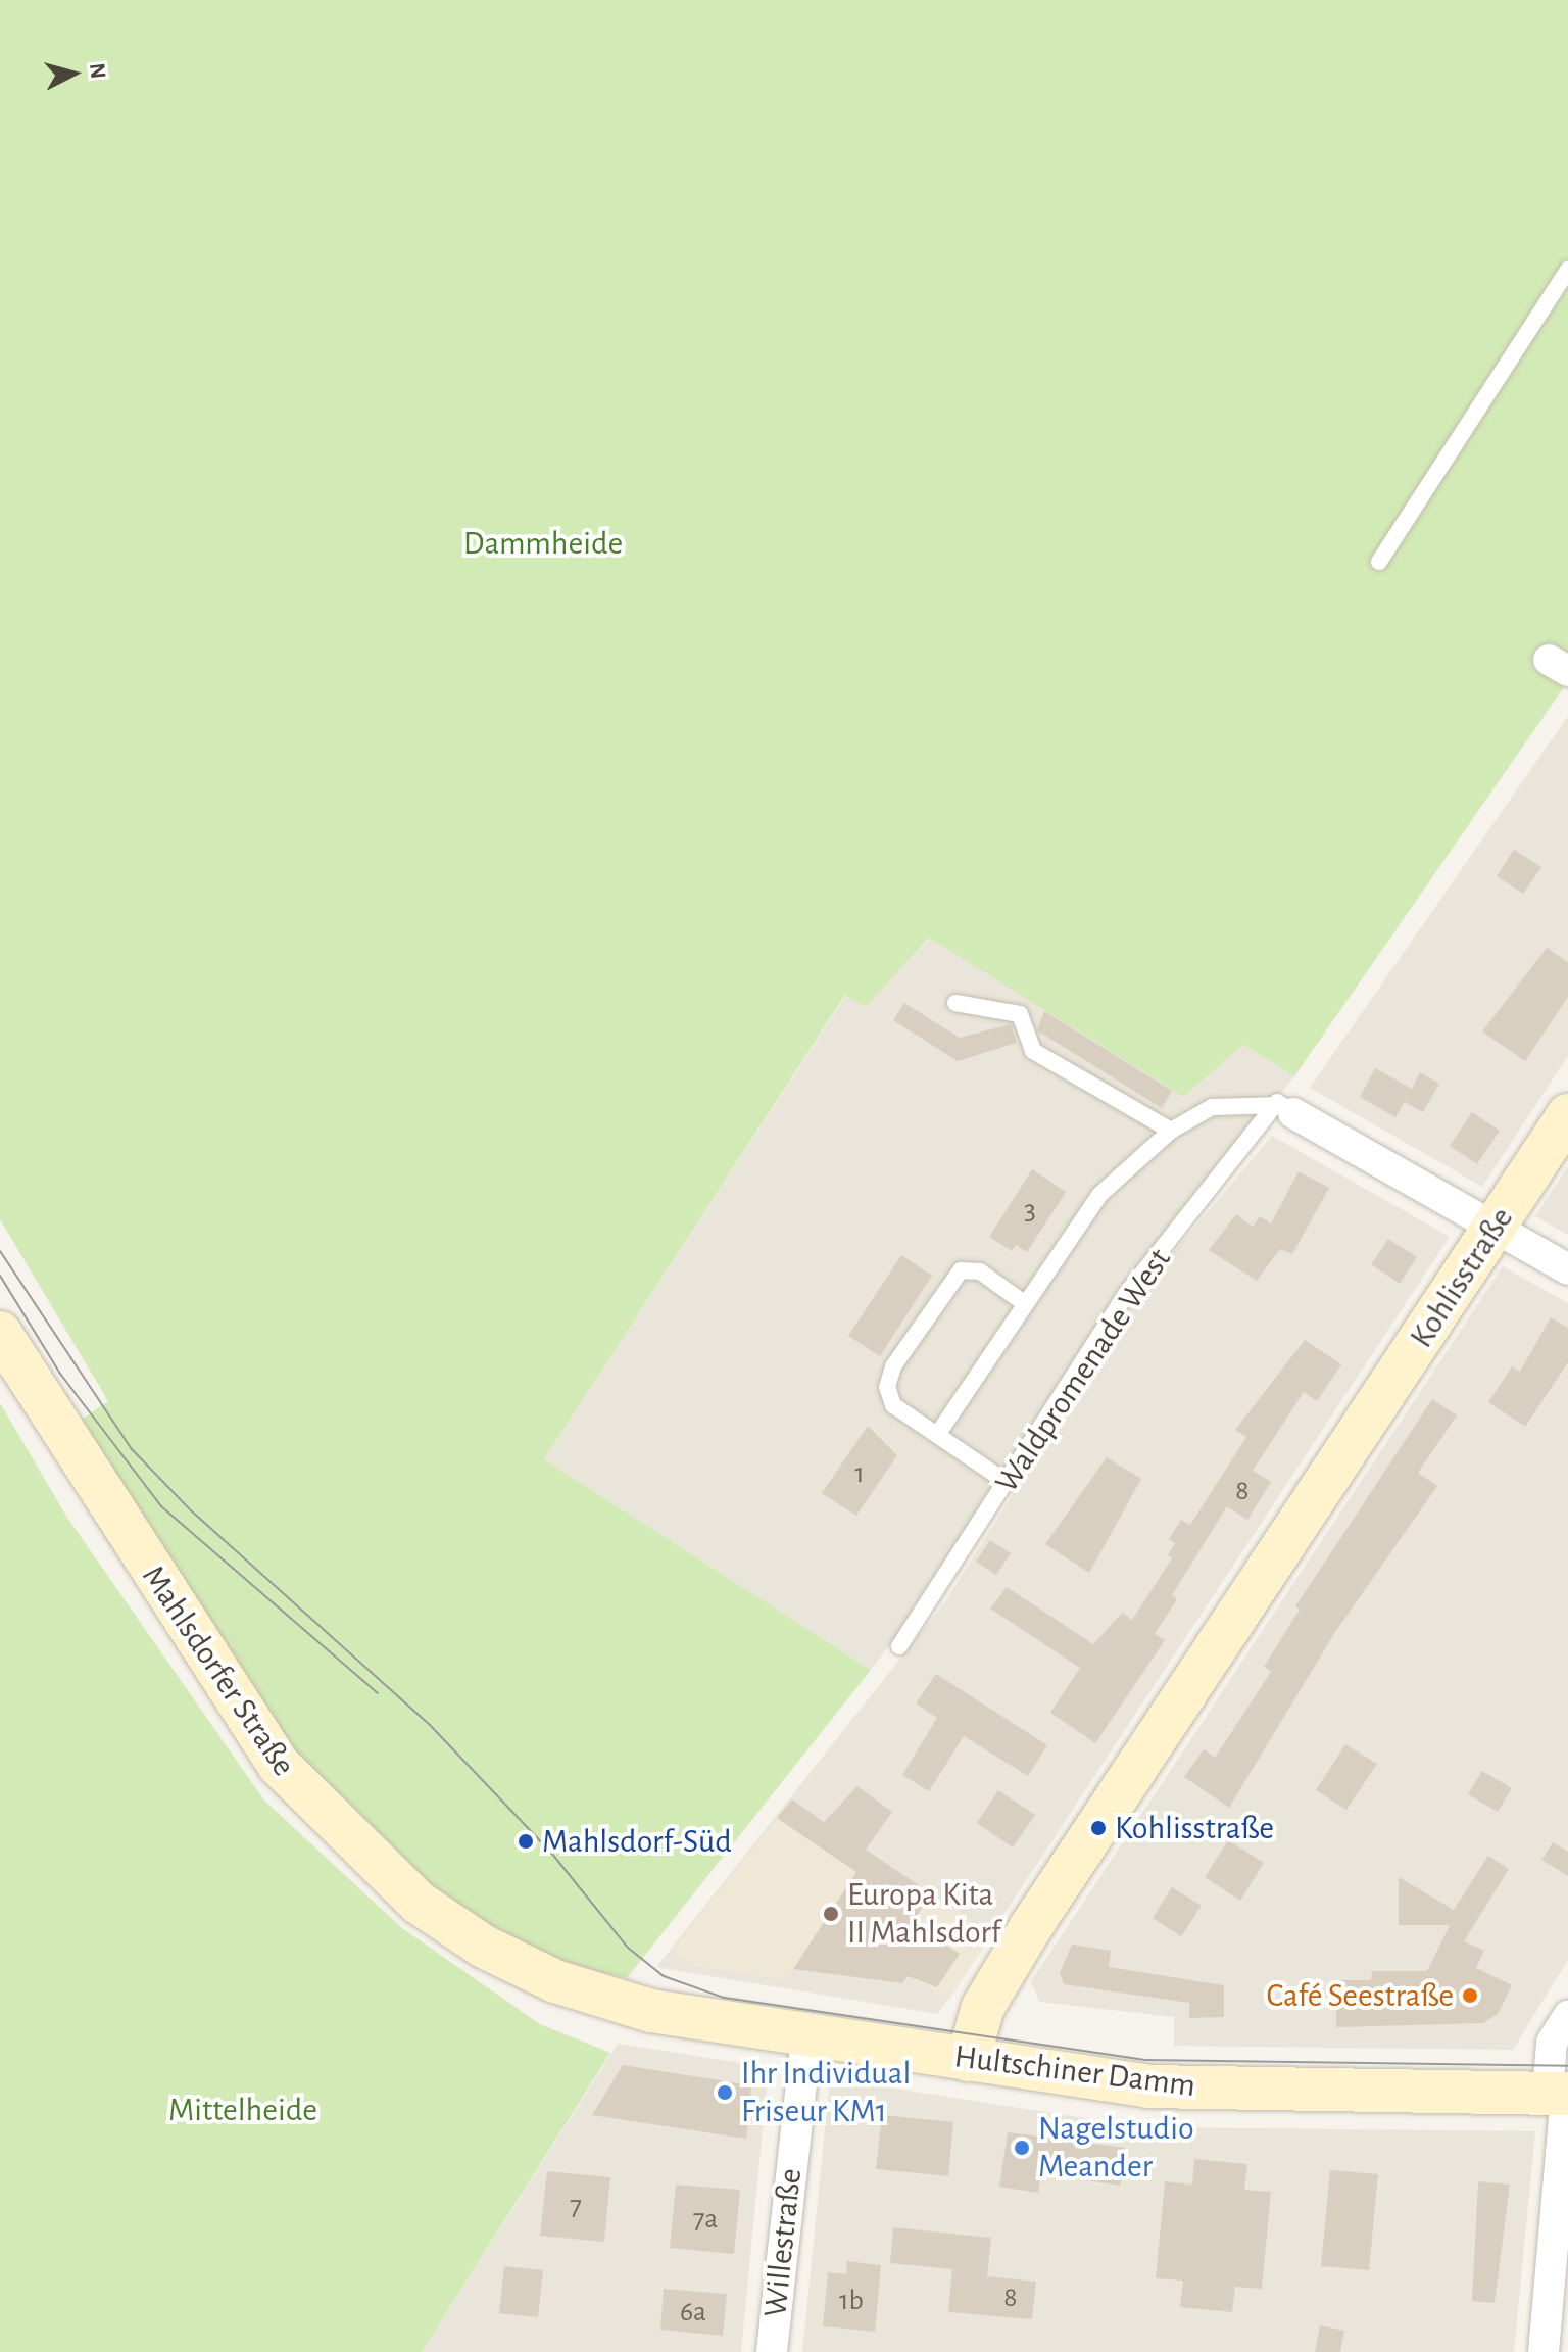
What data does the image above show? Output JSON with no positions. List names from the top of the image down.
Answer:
{
  "streets": {
    "main road": ["Kohlisstraße", "Mahlsdorfer Straße", "Hultschiner Damm"],
    "street": ["Willestraße"],
    "lane": ["Waldpromenade West"]
  },
  "crossings": [
    ["Kohlisstraße", "Hultschiner Damm"],
    ["Mahlsdorfer Straße", "Hultschiner Damm"],
    ["Hultschiner Damm", "Willestraße"]
  ],
  "parks": ["Dammheide", "Mittelheide"],
  "places": [
    "Kohlisstraße",
    "Mahlsdorf-Süd",
    "Europa Kita II Mahlsdorf",
    "Café Seestraße",
    "Ihr Individual Friseur KM1",
    "Nagelstudio Meander"
  ],
  "house_numbers": [
    "3",
    "1",
    "8",
    "7",
    "7a",
    "8",
    "1b",
    "6a"
  ],
  "north": "right"
}
